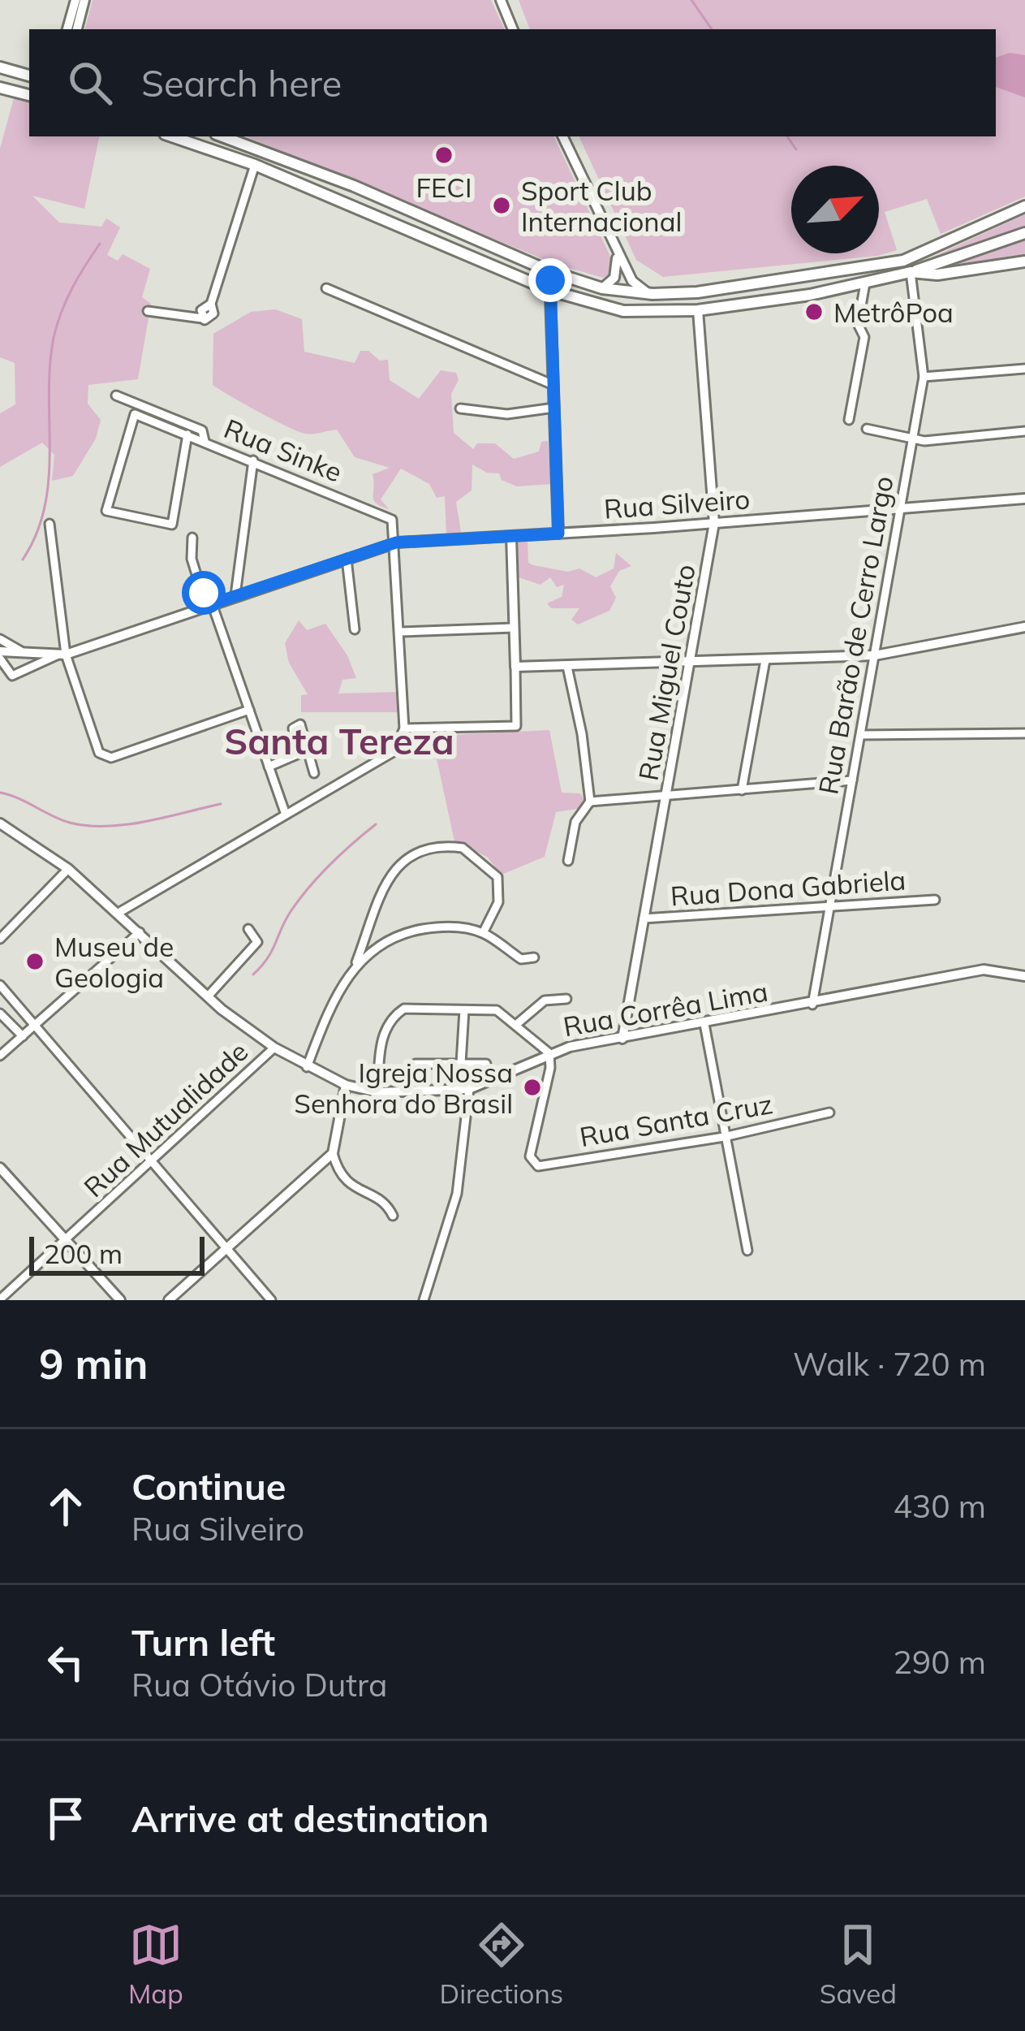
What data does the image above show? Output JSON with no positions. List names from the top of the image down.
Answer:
{
  "streets": {
    "street": [
      "Rua Sinke",
      "Rua Silveiro",
      "Rua Barão de Cerro Largo",
      "Rua Miguel Couto",
      "Rua Dona Gabriela",
      "Rua Corrêa Lima",
      "Rua Mutualidade",
      "Rua Santa Cruz"
    ]
  },
  "crossings": [
    ["Rua Sinke", "Rua Silveiro"],
    ["Rua Silveiro", "Rua Barão de Cerro Largo"],
    ["Rua Silveiro", "Rua Miguel Couto"],
    ["Rua Barão de Cerro Largo", "Rua Dona Gabriela"],
    ["Rua Barão de Cerro Largo", "Rua Corrêa Lima"],
    ["Rua Miguel Couto", "Rua Dona Gabriela"],
    ["Rua Miguel Couto", "Rua Corrêa Lima"],
    ["Rua Corrêa Lima", "Rua Mutualidade"],
    ["Rua Corrêa Lima", "Rua Santa Cruz"]
  ],
  "districts": ["Santa Tereza"],
  "places": [
    "FECI",
    "Sport Club Internacional",
    "MetrôPoa",
    "Museu de Geologia",
    "Igreja Nossa Senhora do Brasil"
  ],
  "scale_bar": "200 m",
  "north": "top right",
  "page": {
    "search": "Search here",
    "scale": "200 m",
    "heading": ["9 min", "Walk · 720 m"],
    "list": [
      ["Continue", "Rua Silveiro", "430 m"],
      ["Turn left", "Rua Otávio Dutra", "290 m"],
      "Arrive at destination"
    ],
    "nav": ["Map", "Directions", "Saved"]
  }
}
